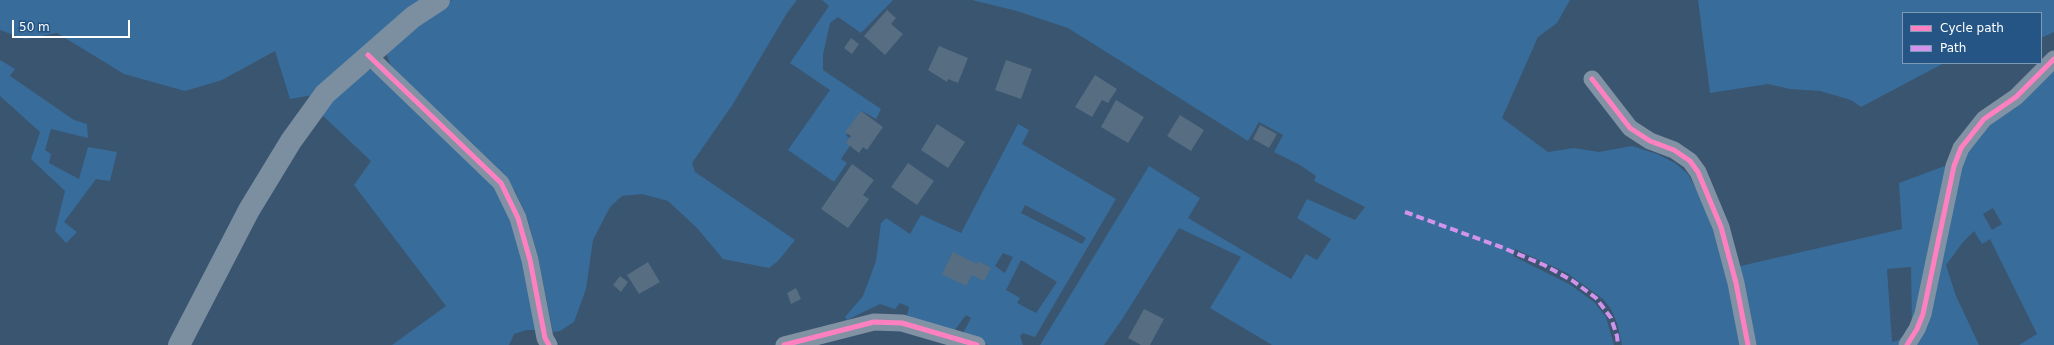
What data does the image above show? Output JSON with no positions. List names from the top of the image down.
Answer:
{
  "legend": ["Cycle path", "Path"],
  "scale_bar": "50 m"
}
